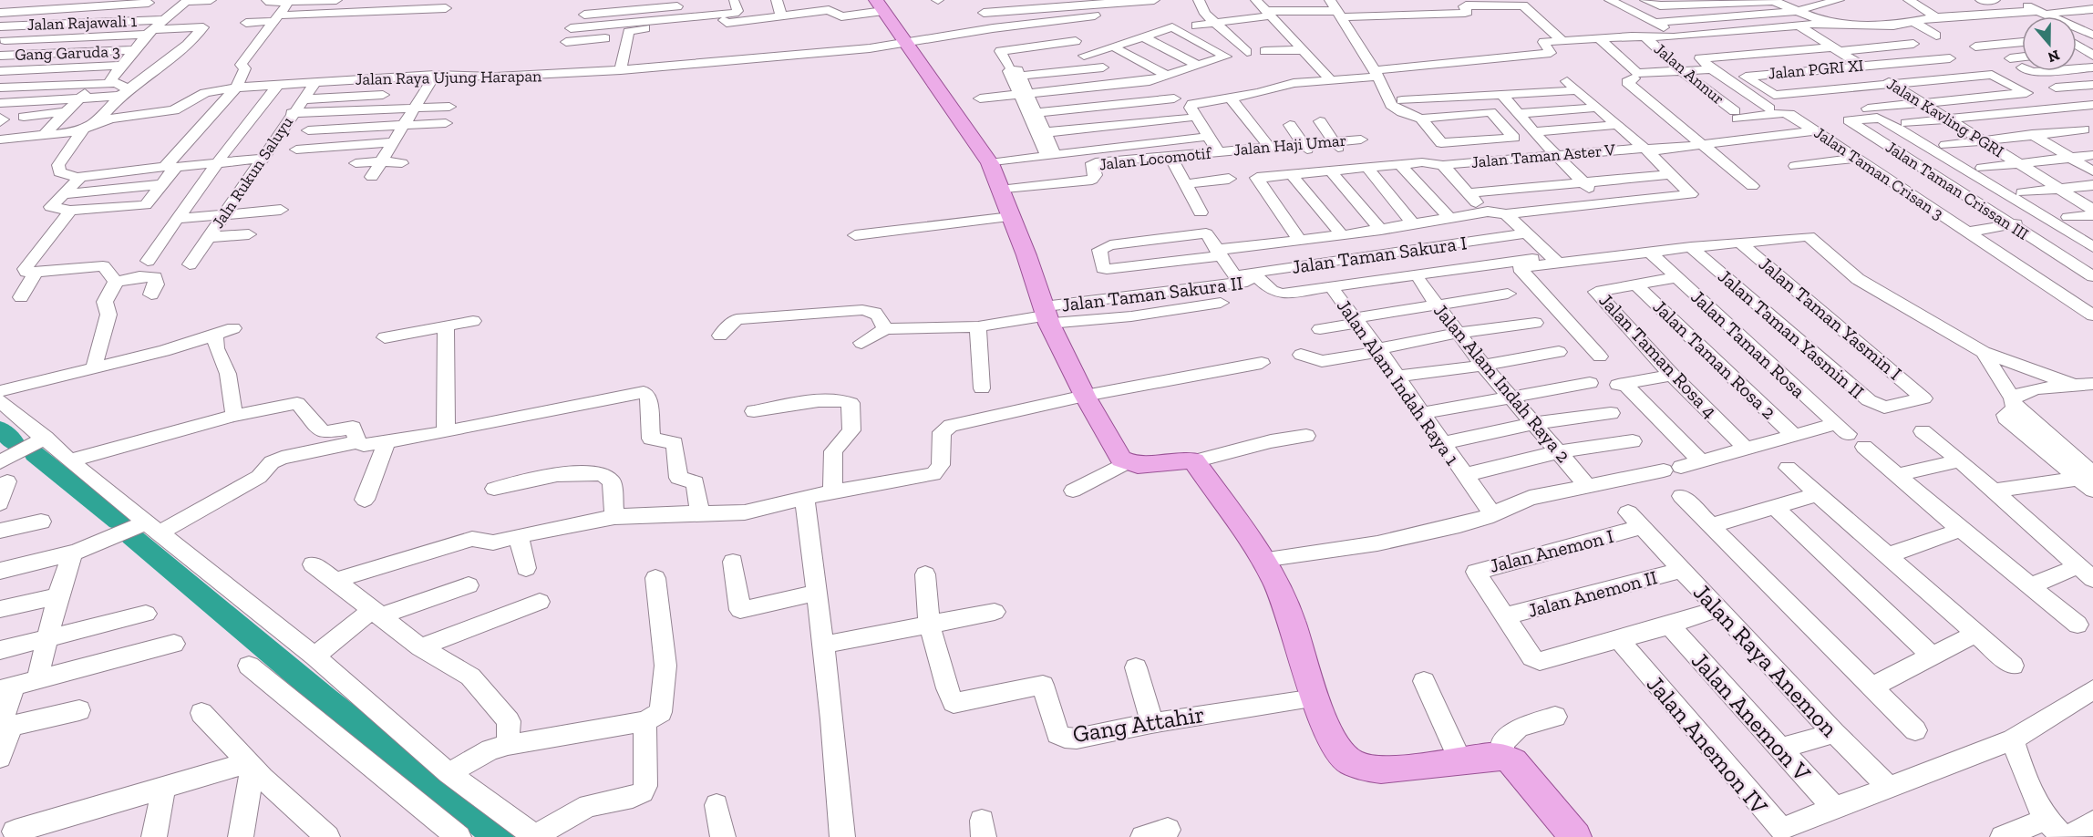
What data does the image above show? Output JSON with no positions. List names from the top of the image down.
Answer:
{
  "streets": {
    "street": [
      "Jalan Rajawali 1",
      "Gang Garuda 3",
      "Jalan PGRI XI",
      "Jalan Annur",
      "Jalan Raya Ujung Harapan",
      "Jalan Kavling PGRI",
      "Jalan Haji Umar",
      "Jalan Taman Aster V",
      "Jalan Locomotif",
      "Jaln Rukun Saluyu",
      "Jalan Taman Crisan 3",
      "Jalan Taman Crissan III",
      "Jalan Taman Sakura I",
      "Jalan Taman Sakura II",
      "Jalan Taman Yasmin I",
      "Jalan Taman Yasmin II",
      "Jalan Taman Rosa",
      "Jalan Taman Rosa 4",
      "Jalan Taman Rosa 2",
      "Jalan Alam Indah Raya 1",
      "Jalan Alam Indah Raya 2",
      "Jalan Anemon I",
      "Jalan Anemon II",
      "Jalan Raya Anemon",
      "Jalan Anemon V",
      "Gang Attahir",
      "Jalan Anemon IV"
    ]
  },
  "crossings": [
    ["Jalan PGRI XI", "Jalan Kavling PGRI"],
    ["Jalan Annur", "Jalan Taman Crisan 3"],
    ["Jalan Raya Ujung Harapan", "Jaln Rukun Saluyu"],
    ["Jalan Haji Umar", "Jalan Locomotif"],
    ["Jalan Taman Aster V", "Jalan Taman Crisan 3"],
    ["Jalan Taman Sakura I", "Jalan Taman Sakura II"],
    ["Jalan Taman Sakura I", "Jalan Alam Indah Raya 2"],
    ["Jalan Taman Yasmin I", "Jalan Taman Yasmin II"],
    ["Jalan Taman Rosa", "Jalan Taman Rosa 2"],
    ["Jalan Taman Rosa 4", "Jalan Taman Rosa 2"],
    ["Jalan Alam Indah Raya 1", "Jalan Alam Indah Raya 2"],
    ["Jalan Anemon I", "Jalan Anemon II"],
    ["Jalan Anemon I", "Jalan Raya Anemon"],
    ["Jalan Anemon II", "Jalan Raya Anemon"],
    ["Jalan Raya Anemon", "Jalan Anemon IV"],
    ["Jalan Anemon V", "Jalan Anemon IV"]
  ],
  "north": "bottom"
}
